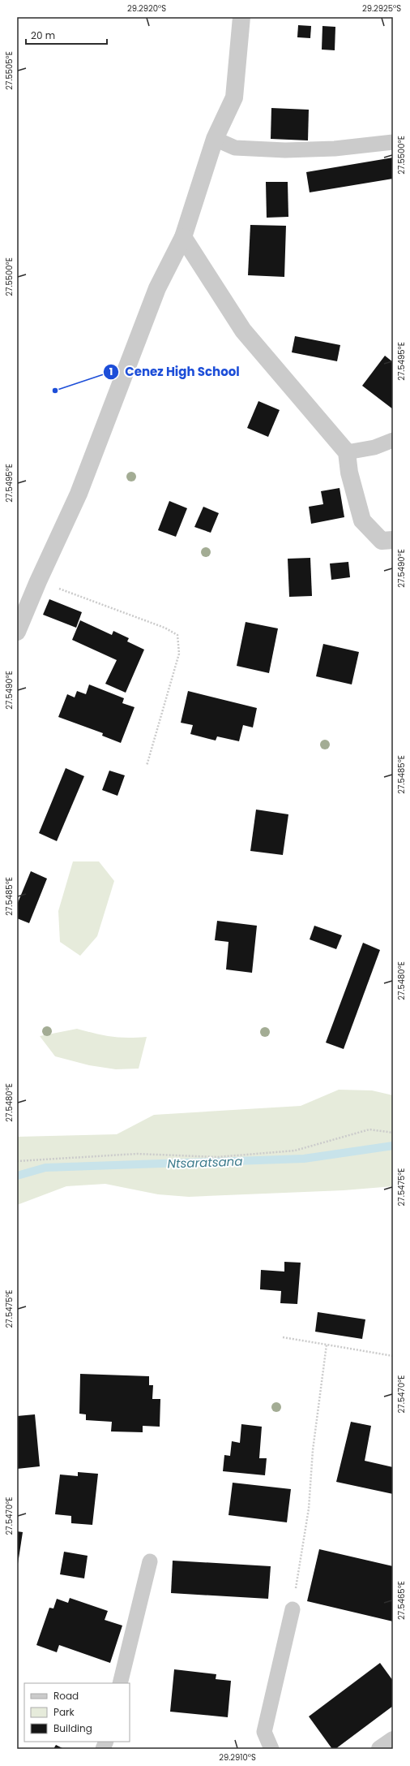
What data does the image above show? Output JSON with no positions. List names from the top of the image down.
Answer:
{
  "water": ["Ntsaratsana"],
  "places": ["Cenez High School"],
  "legend": ["Road", "Park", "Building"],
  "scale_bar": "20 m",
  "coordinates": [
    "29.2920°S",
    "29.2925°S",
    "27.5505°E",
    "27.5500°E",
    "27.5495°E",
    "27.5490°E",
    "27.5485°E",
    "27.5480°E",
    "27.5475°E",
    "27.5470°E",
    "27.5465°E",
    "29.2910°S"
  ]
}
